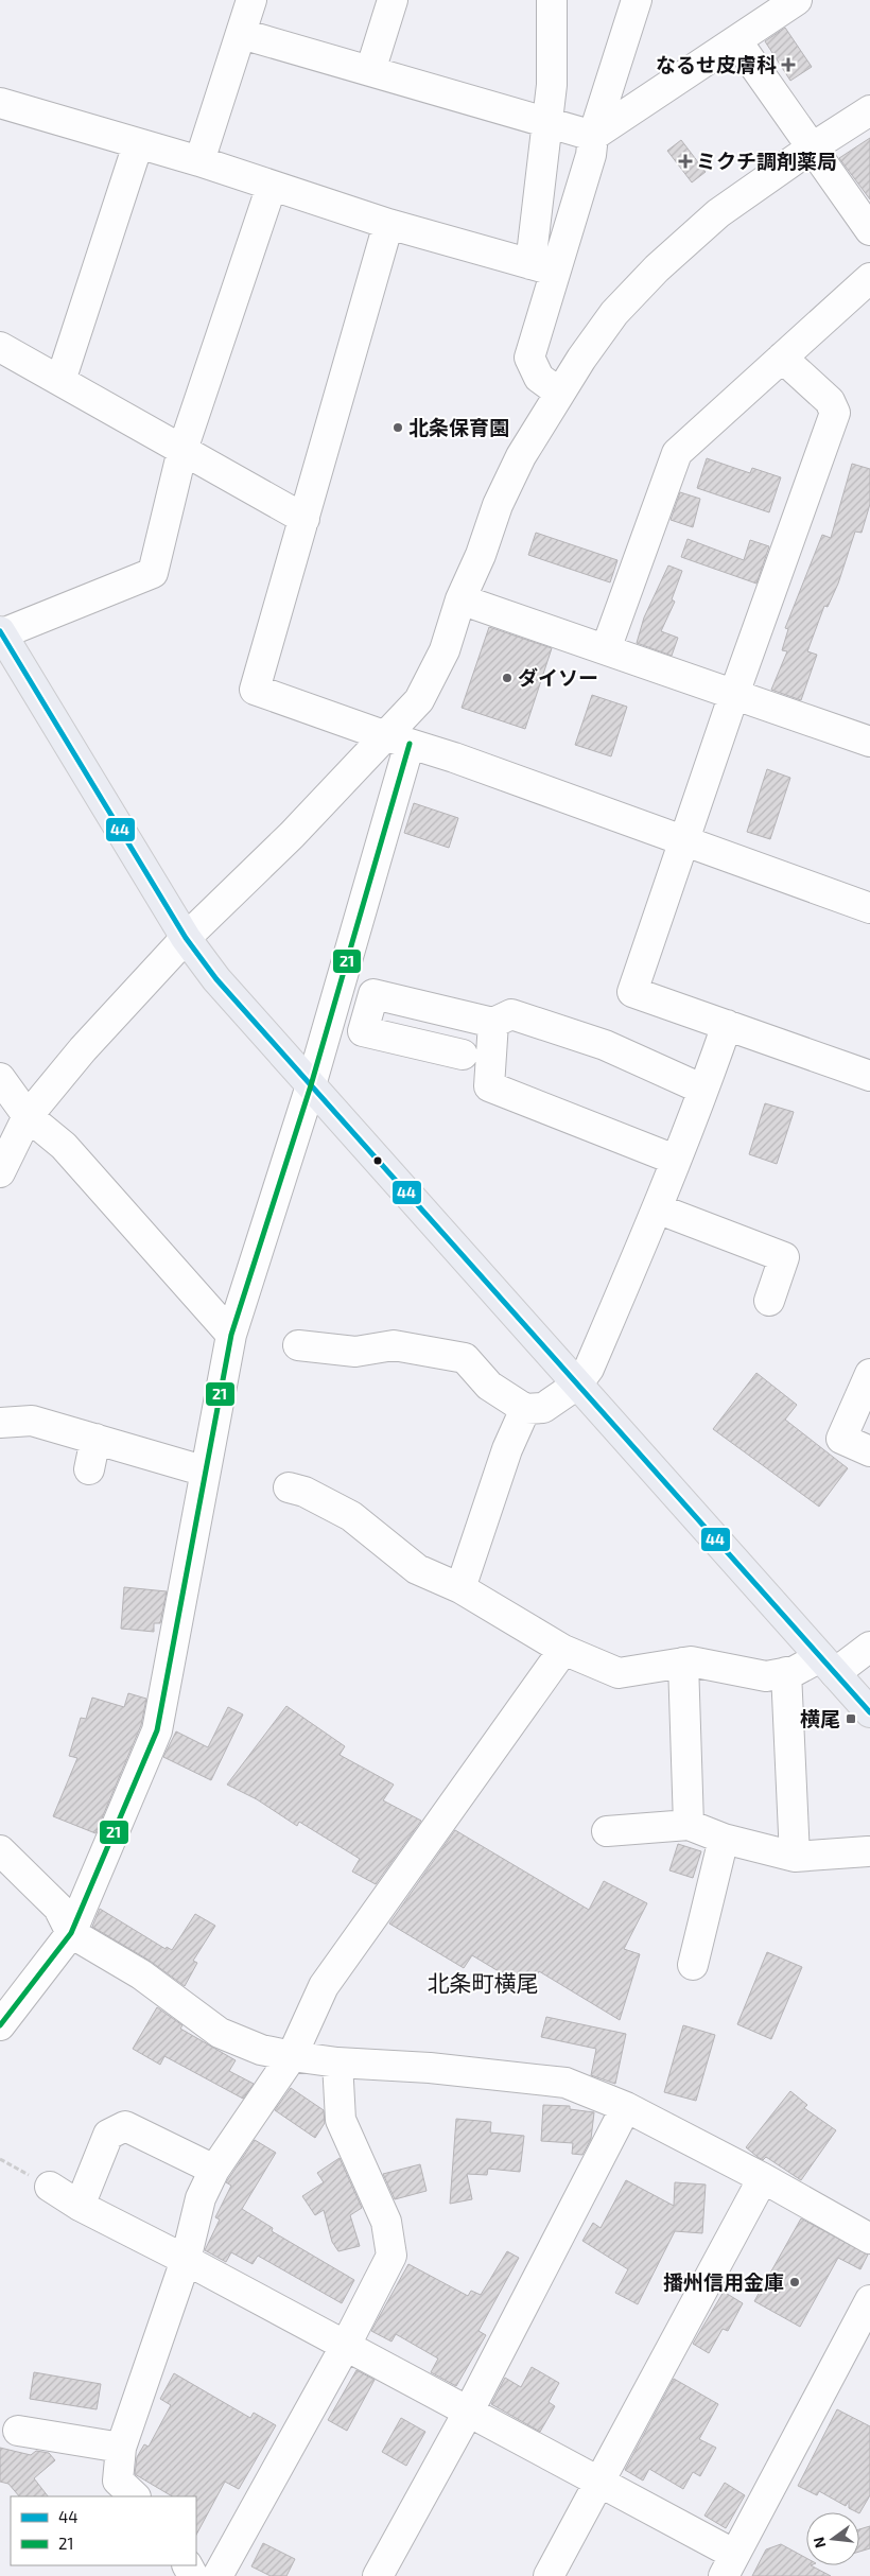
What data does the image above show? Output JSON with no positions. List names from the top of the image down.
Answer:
{
  "districts": ["北条町横尾"],
  "places": {
    "health": ["なるせ皮膚科", "ミクチ調剤薬局"],
    "other": ["北条保育園", "ダイソー", "播州信用金庫"],
    "transit": ["横尾"]
  },
  "lines": ["transit line 44", "transit line 21"],
  "legend": ["44", "21"],
  "north": "left"
}
